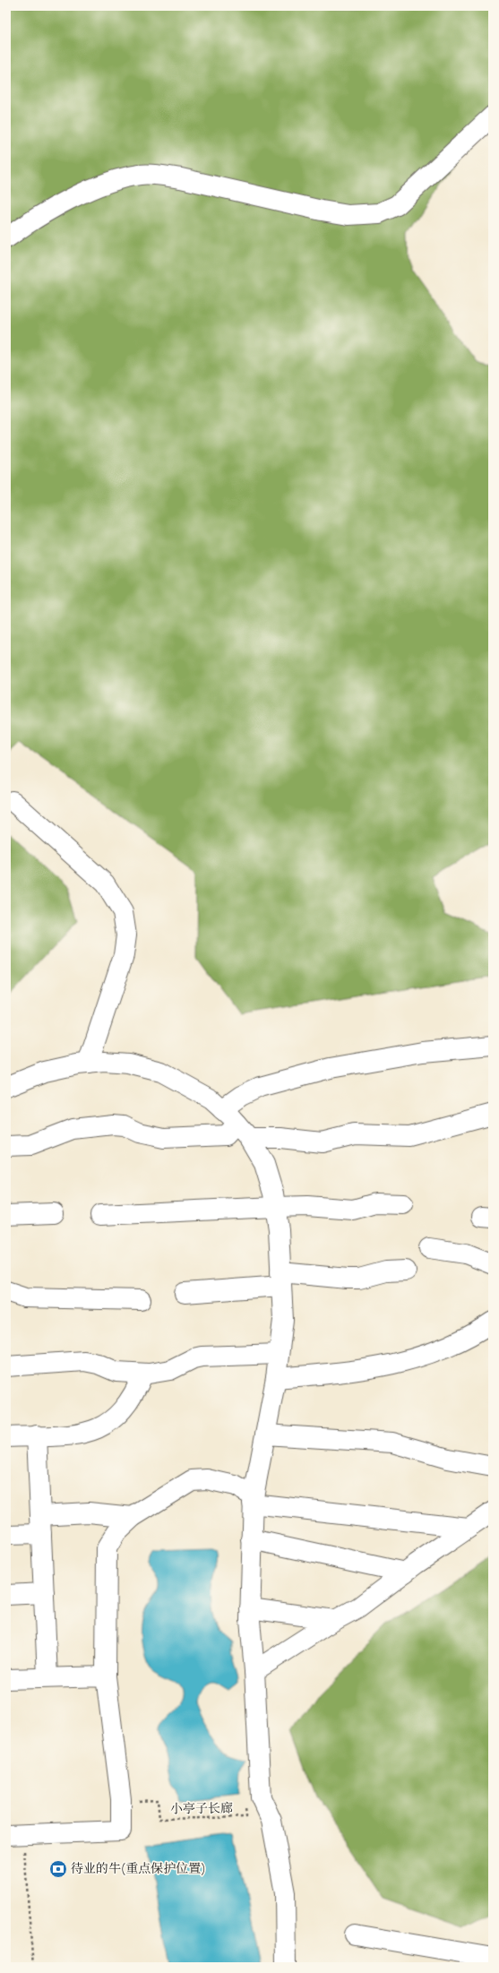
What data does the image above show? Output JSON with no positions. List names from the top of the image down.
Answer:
{
  "streets": {
    "path": ["小亭子长廊"]
  },
  "places": {
    "bank": ["待业的牛(重点保护位置)"]
  }
}
